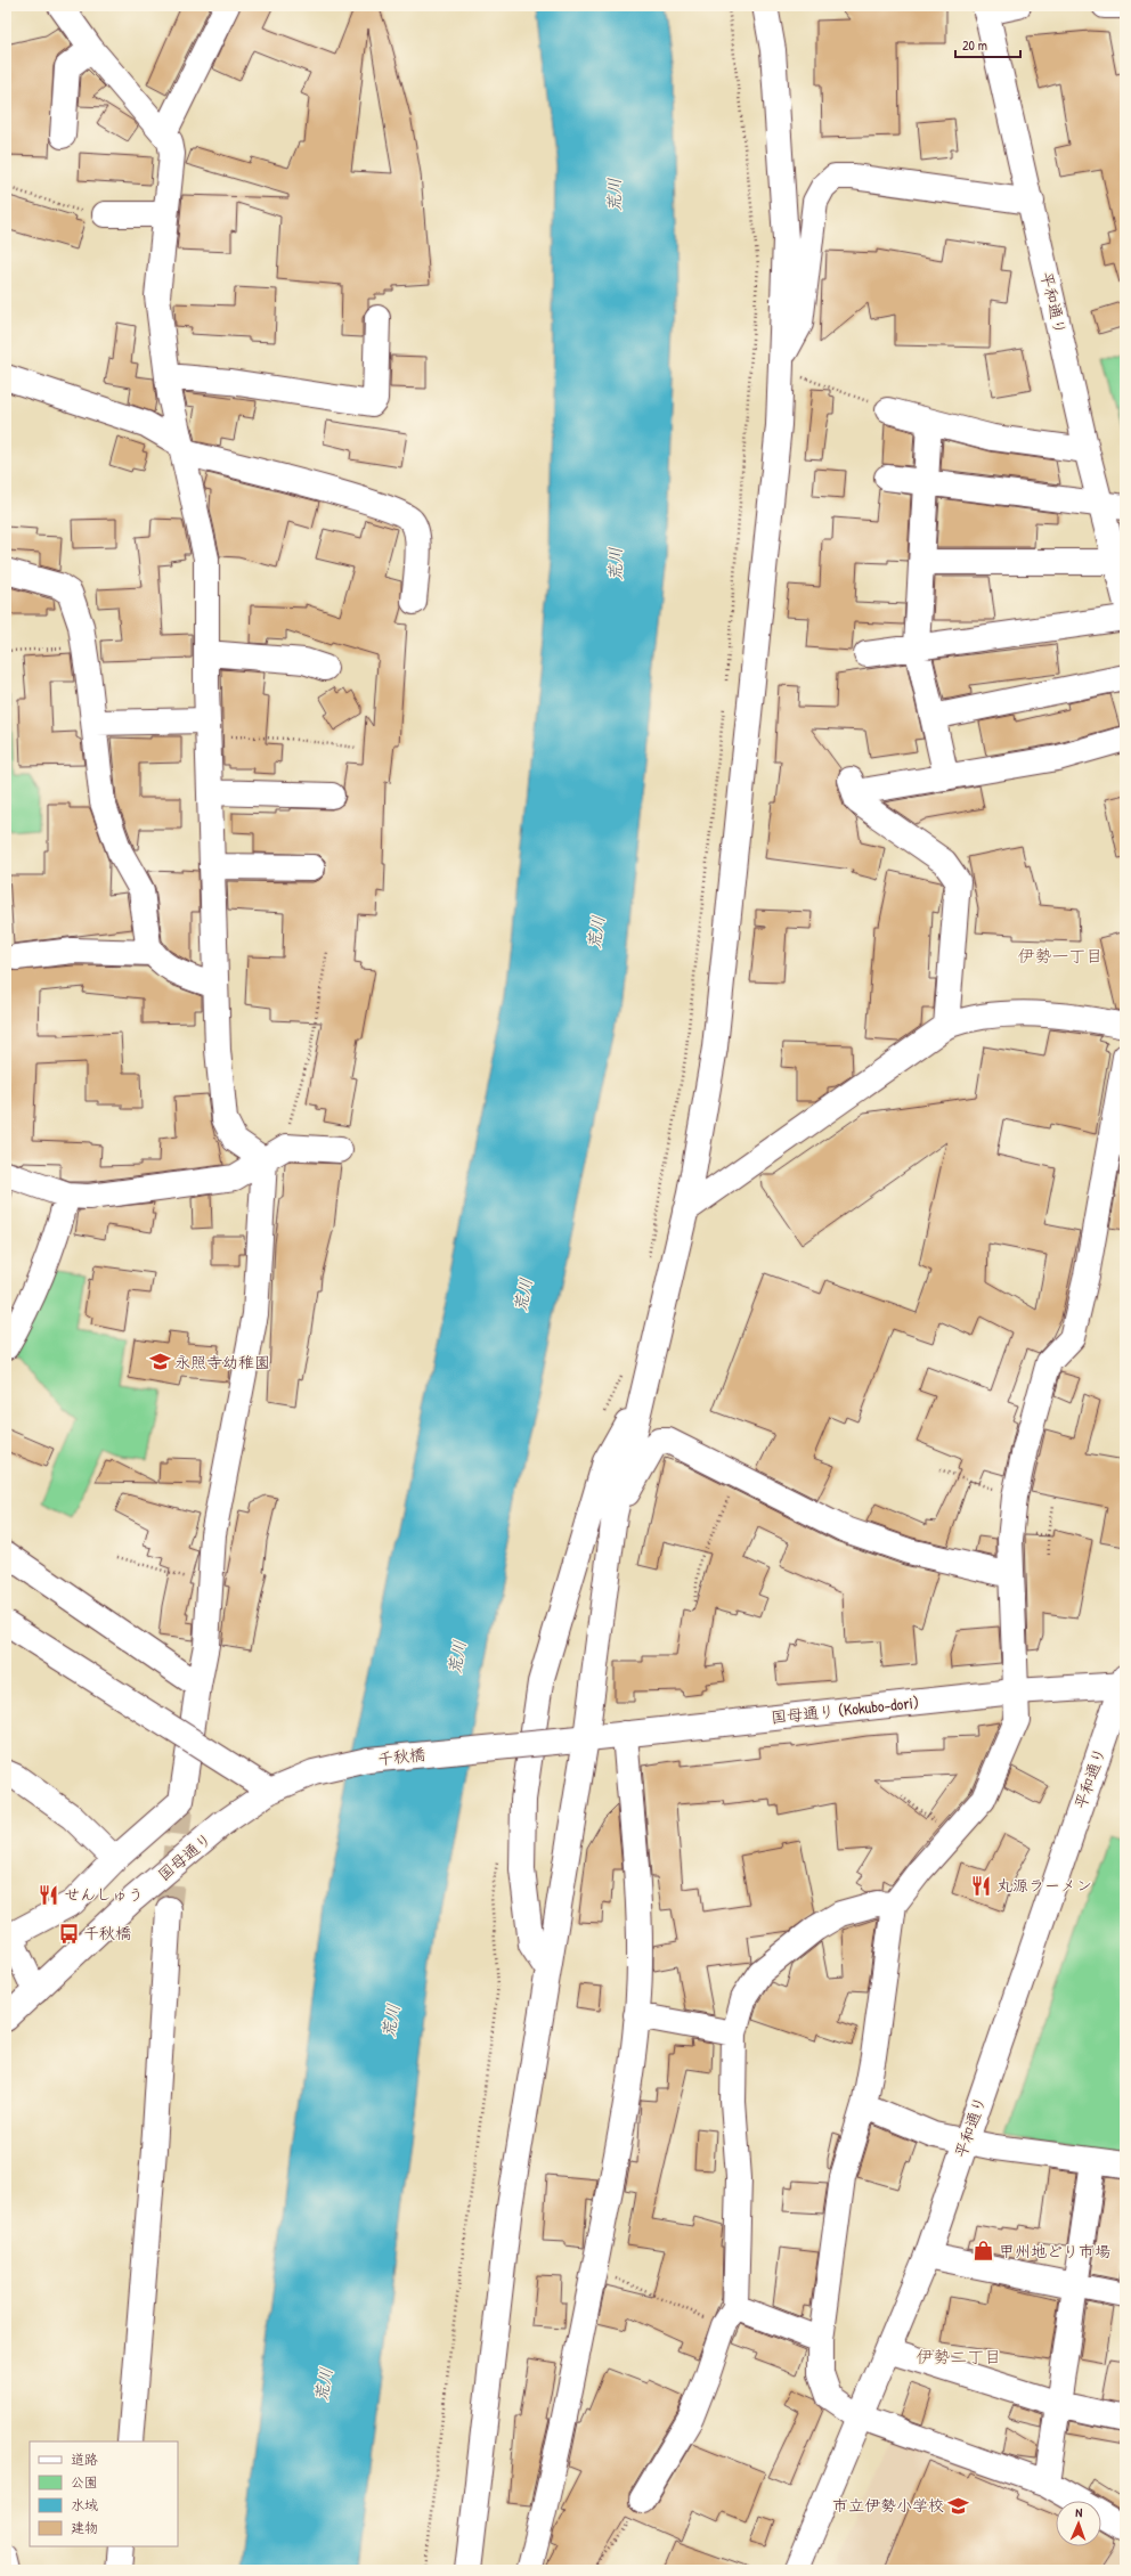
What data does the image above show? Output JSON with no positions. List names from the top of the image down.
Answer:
{
  "streets": {
    "main road": [
      "平和通り",
      "国母通り (Kokubo-dori)",
      "千秋橋",
      "国母通り"
    ]
  },
  "crossings": [
    ["平和通り", "国母通り (Kokubo-dori)"],
    ["国母通り (Kokubo-dori)", "千秋橋"],
    ["千秋橋", "国母通り"]
  ],
  "districts": ["伊勢一丁目", "伊勢二丁目"],
  "water": ["荒川"],
  "places": {
    "school or university": ["永照寺幼稚園", "市立伊勢小学校"],
    "restaurant": ["丸源ラーメン", "せんしゅう"],
    "bus stop": ["千秋橋"],
    "shop": ["甲州地どり市場"]
  },
  "legend": [
    "道路",
    "公園",
    "水域",
    "建物"
  ],
  "scale_bar": "20 m",
  "north": "top"
}
